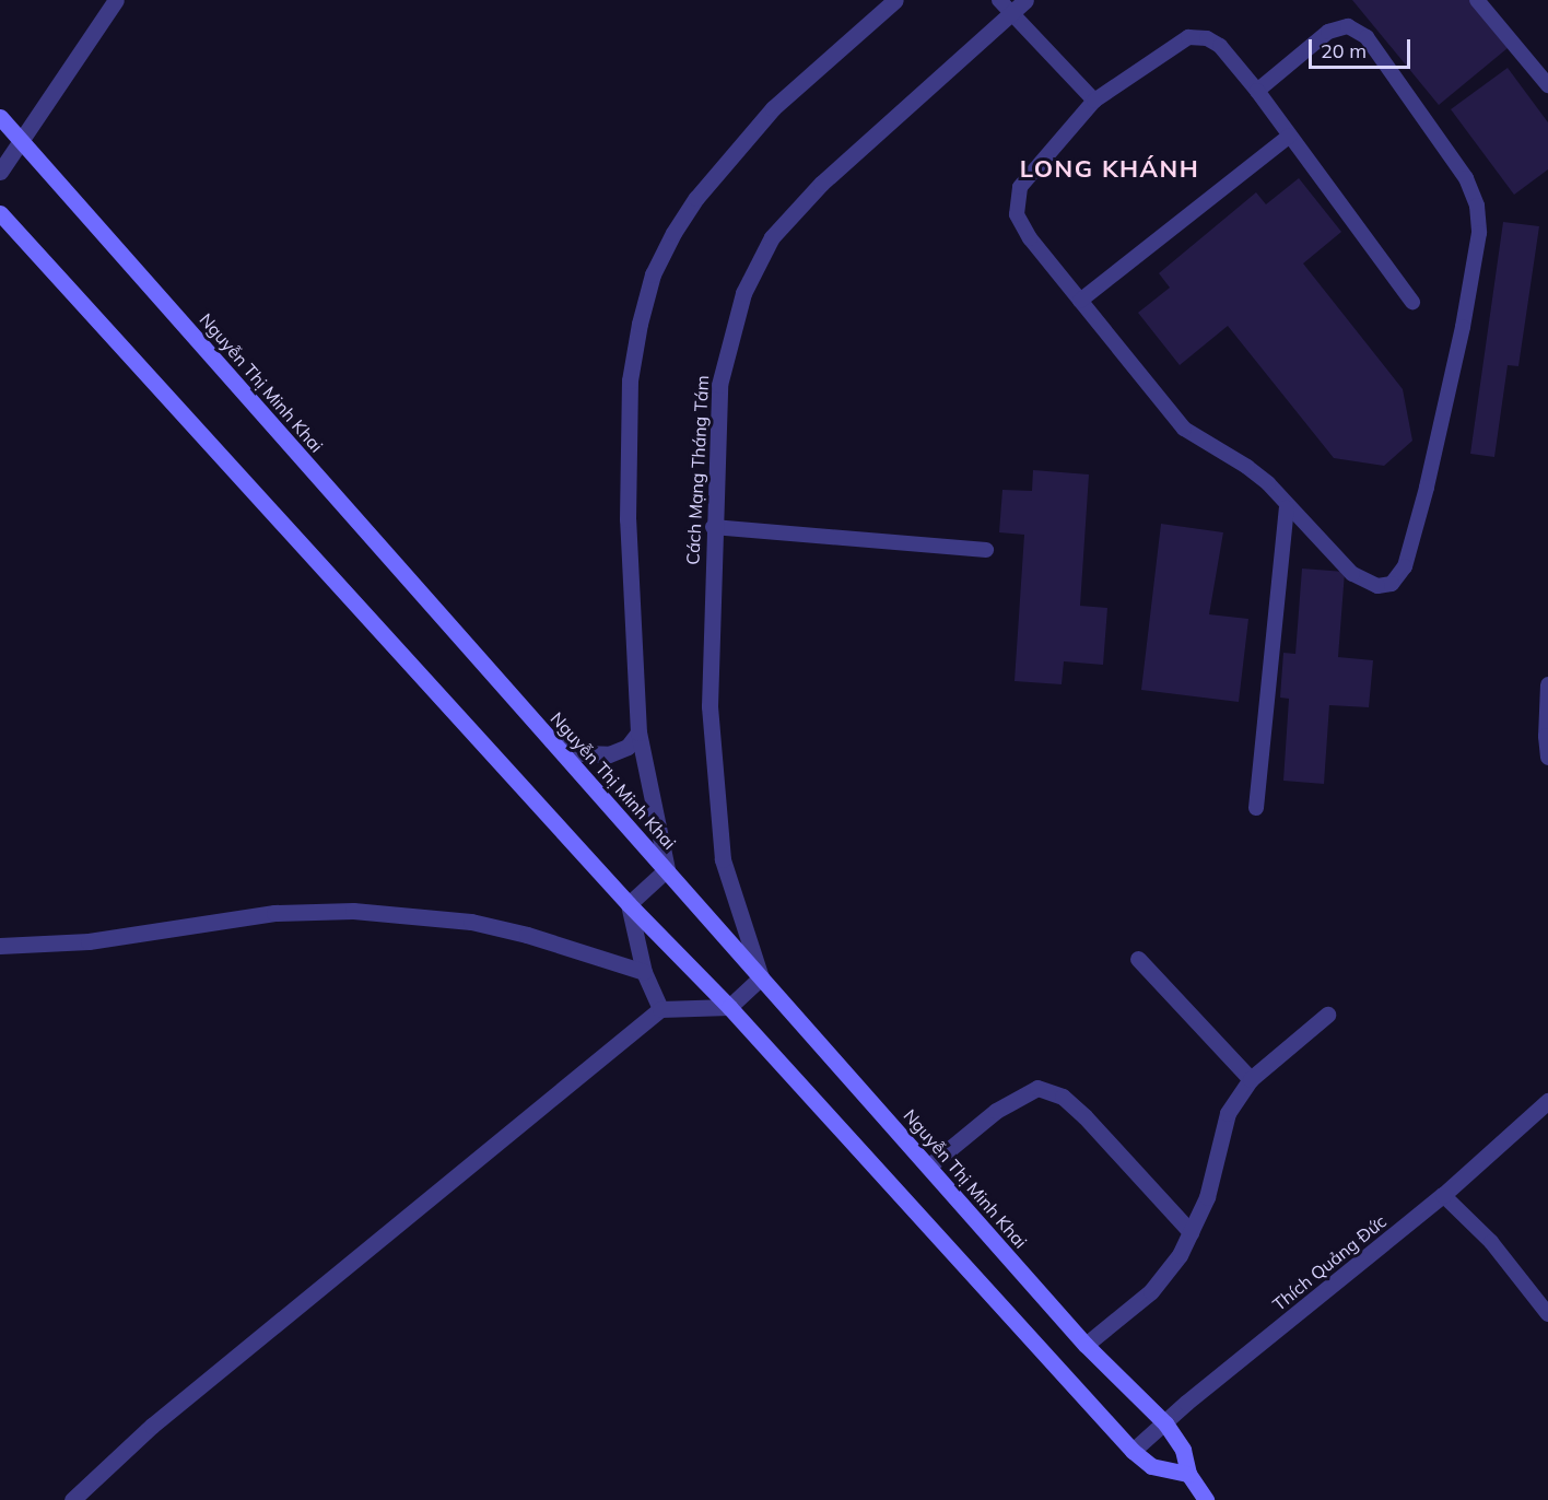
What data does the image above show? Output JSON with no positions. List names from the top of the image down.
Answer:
{
  "streets": {
    "main road": ["Nguyễn Thị Minh Khai"],
    "street": ["Cách Mạng Tháng Tám", "Thích Quảng Đức"]
  },
  "crossings": [
    ["Nguyễn Thị Minh Khai", "Cách Mạng Tháng Tám"],
    ["Nguyễn Thị Minh Khai", "Thích Quảng Đức"]
  ],
  "districts": ["LONG KHÁNH"],
  "scale_bar": "20 m"
}
